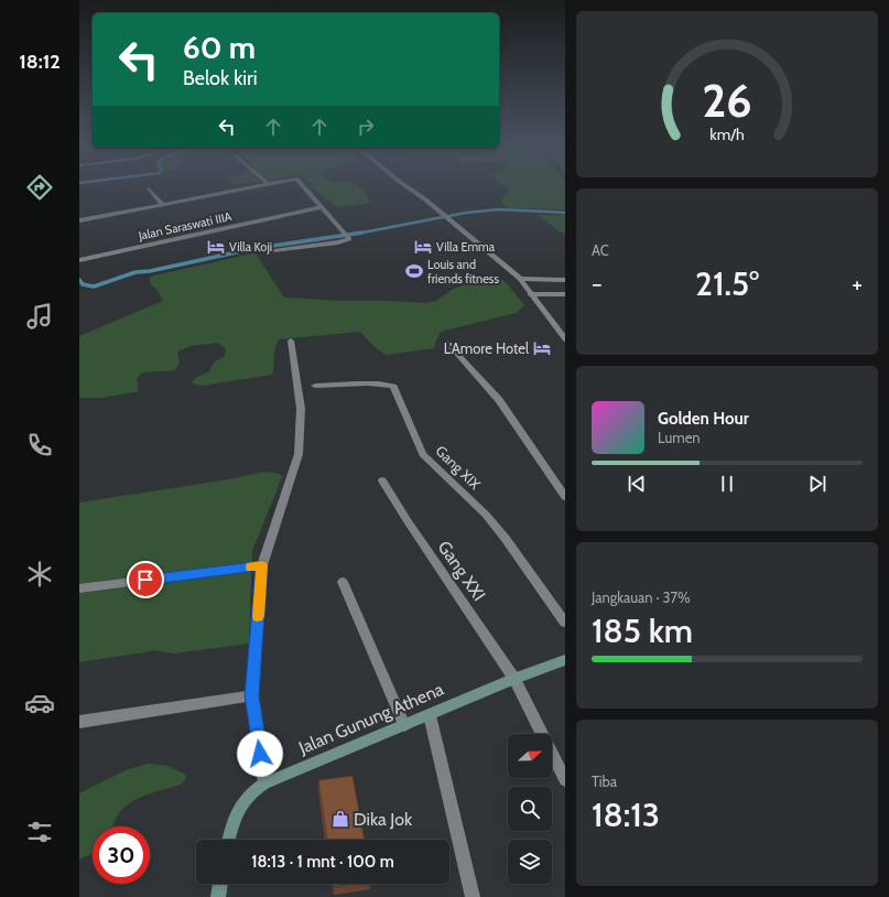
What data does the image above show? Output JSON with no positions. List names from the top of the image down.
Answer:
{
  "streets": {
    "street": [
      "Jalan Saraswati IIIA",
      "Gang XIX",
      "Gang XXI",
      "Jalan Gunung Athena"
    ]
  },
  "crossings": [
    ["Gang XXI", "Jalan Gunung Athena"]
  ],
  "places": {
    "hotel": ["Villa Koji", "Villa Emma", "L'Amore Hotel"],
    "sports": ["Louis and friends fitness"],
    "shop": ["Dika Jok"]
  },
  "north": "right",
  "page": {
    "tabs": "18:12",
    "turn": ["60 m", "Belok kiri"],
    "tile": [
      "AC",
      ["Jangkauan · 37%", "185 km"],
      ["Tiba", "18:13"]
    ],
    "heat": ["−", "21.5°", "+"],
    "song": ["Golden Hour", "Lumen"],
    "limit": "30",
    "trip": "18:13 · 1 mnt · 100 m",
    "gauge": ["26", "km/h"]
  }
}
